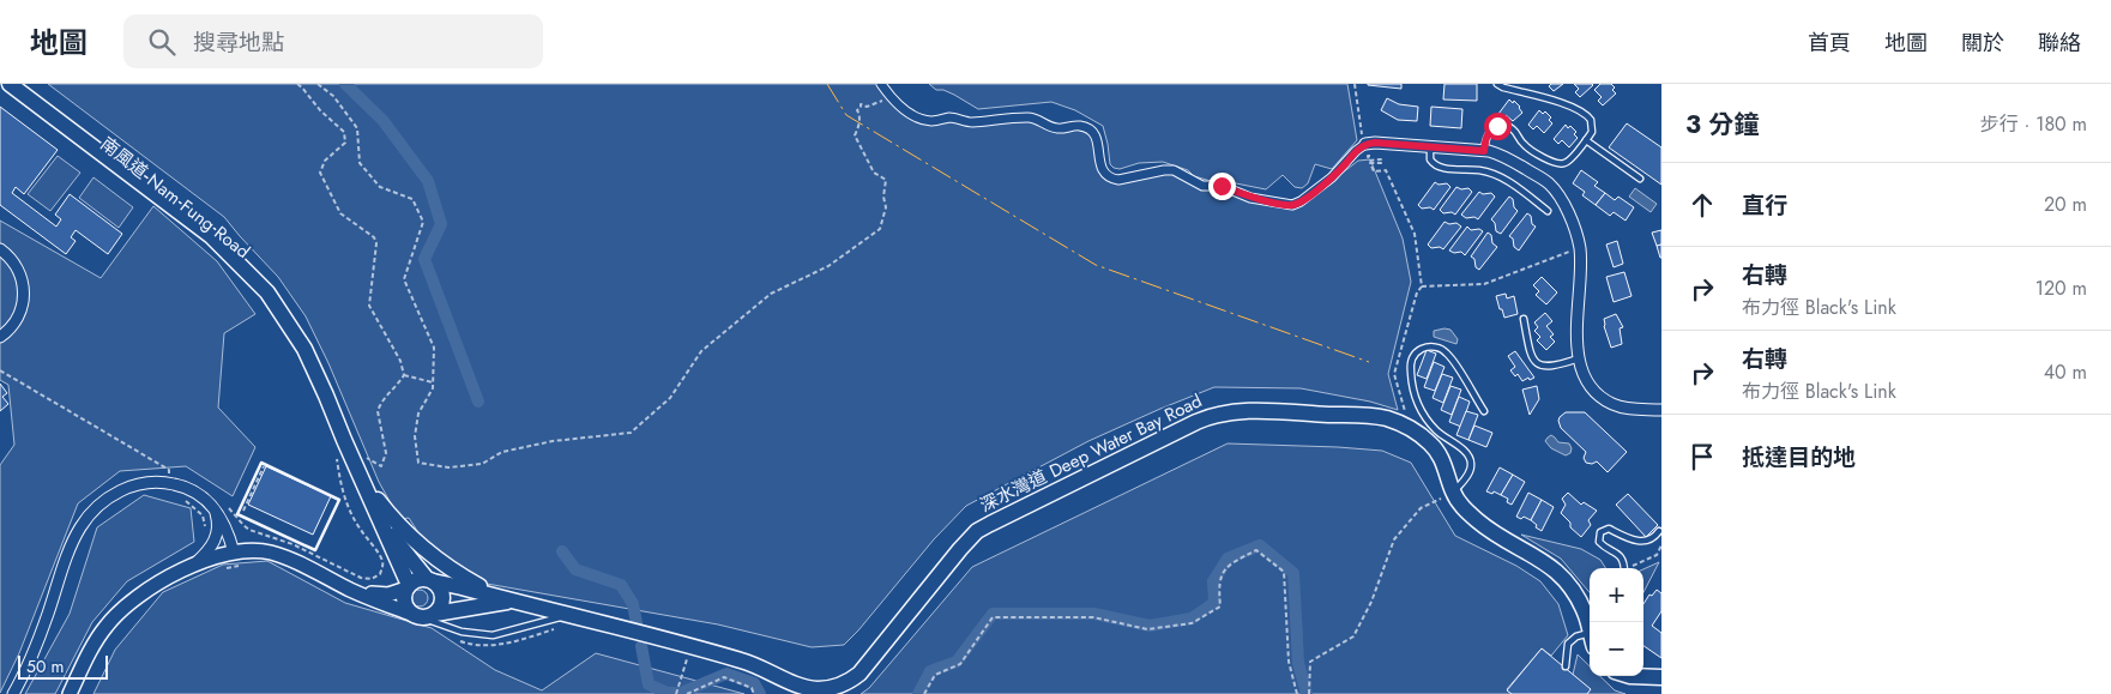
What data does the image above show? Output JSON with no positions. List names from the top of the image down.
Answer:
{
  "streets": {
    "main road": ["南風道 Nam Fung Road", "深水灣道 Deep Water Bay Road"]
  },
  "crossings": [
    ["南風道 Nam Fung Road", "深水灣道 Deep Water Bay Road"]
  ],
  "scale_bar": "50 m",
  "page": {
    "header": "地圖",
    "search": "搜尋地點",
    "nav": [
      "首頁",
      "地圖",
      "關於",
      "聯絡"
    ],
    "heading": ["3 分鐘", "步行 · 180 m"],
    "list": [
      ["直行", "20 m"],
      ["右轉", "布力徑 Black's Link", "120 m"],
      ["右轉", "布力徑 Black's Link", "40 m"],
      "抵達目的地"
    ],
    "map_buttons": ["+", "−"],
    "scale": "50 m"
  }
}
